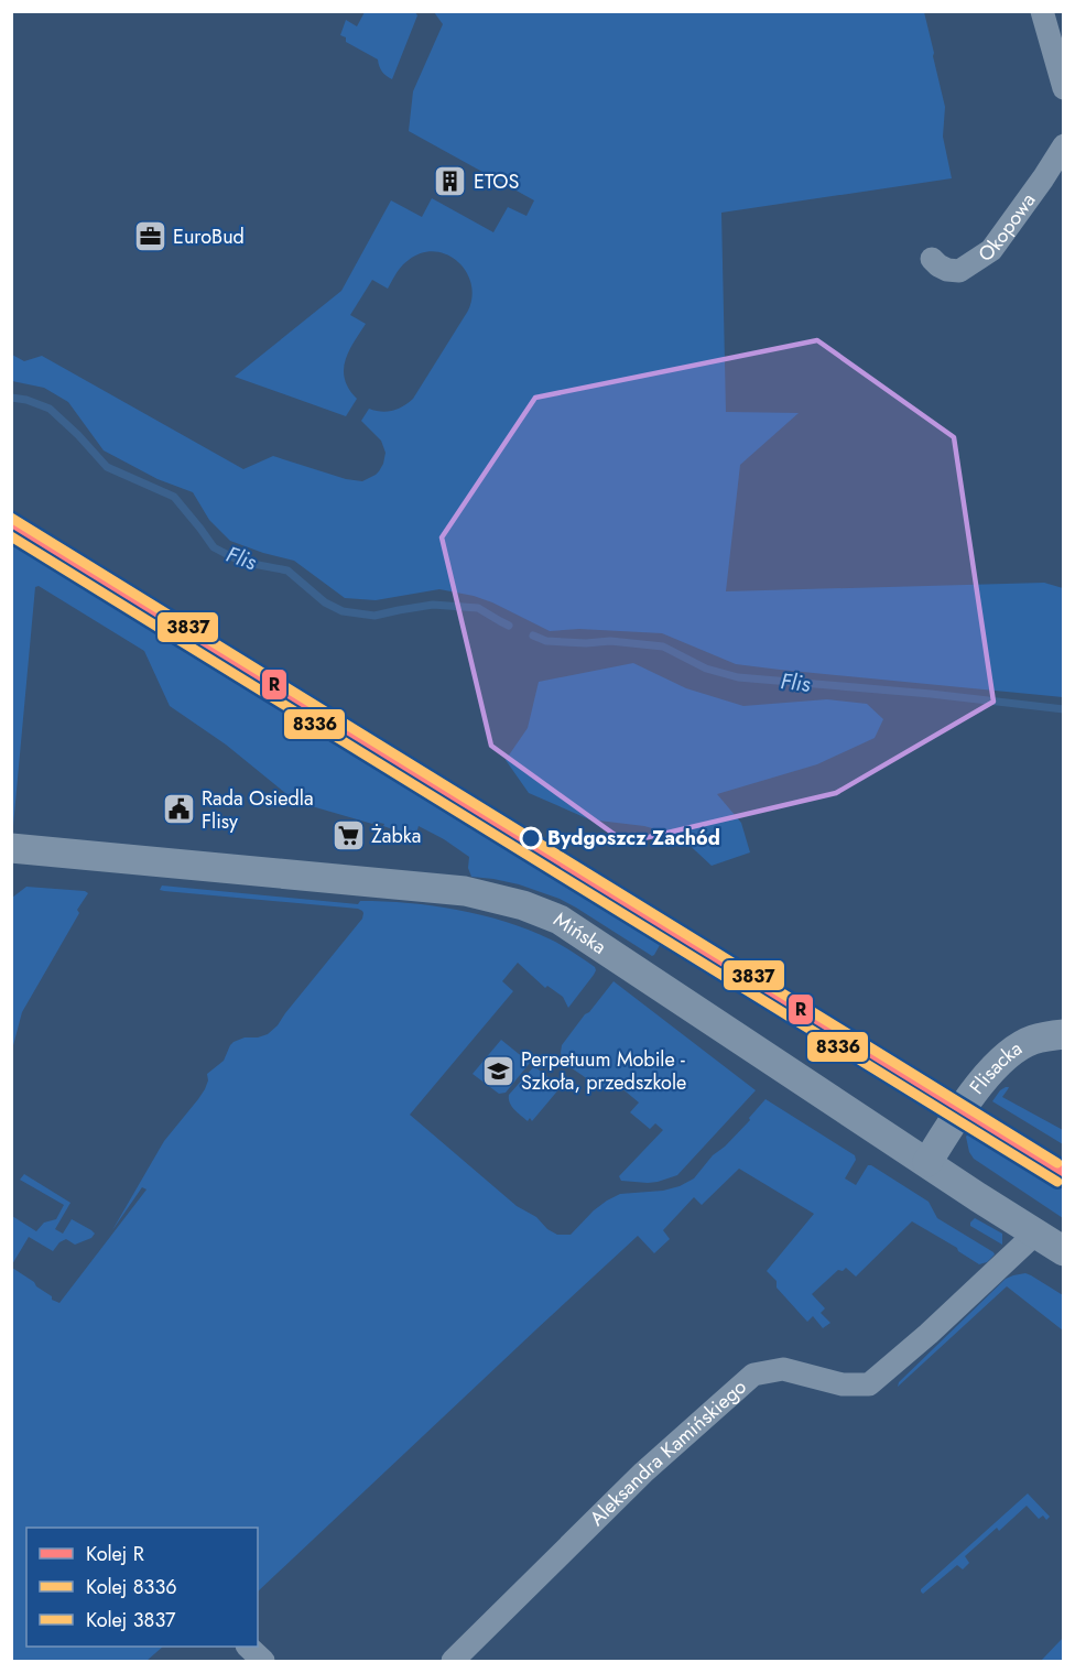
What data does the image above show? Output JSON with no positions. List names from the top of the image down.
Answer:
{
  "streets": {
    "street": [
      "Okopowa",
      "Mińska",
      "Flisacka",
      "Aleksandra Kamińskiego"
    ]
  },
  "crossings": [
    ["Mińska", "Flisacka"],
    ["Mińska", "Aleksandra Kamińskiego"]
  ],
  "water": ["Flis"],
  "places": {
    "building": ["ETOS"],
    "office": ["EuroBud"],
    "public building": ["Rada Osiedla Flisy"],
    "supermarket": ["Żabka"],
    "other": ["Bydgoszcz Zachód"],
    "school or university": ["Perpetuum Mobile - Szkoła, przedszkole"]
  },
  "lines": ["rail line 3837", "rail line R", "rail line 8336"],
  "legend": ["Kolej R", "Kolej 8336", "Kolej 3837"]
}
